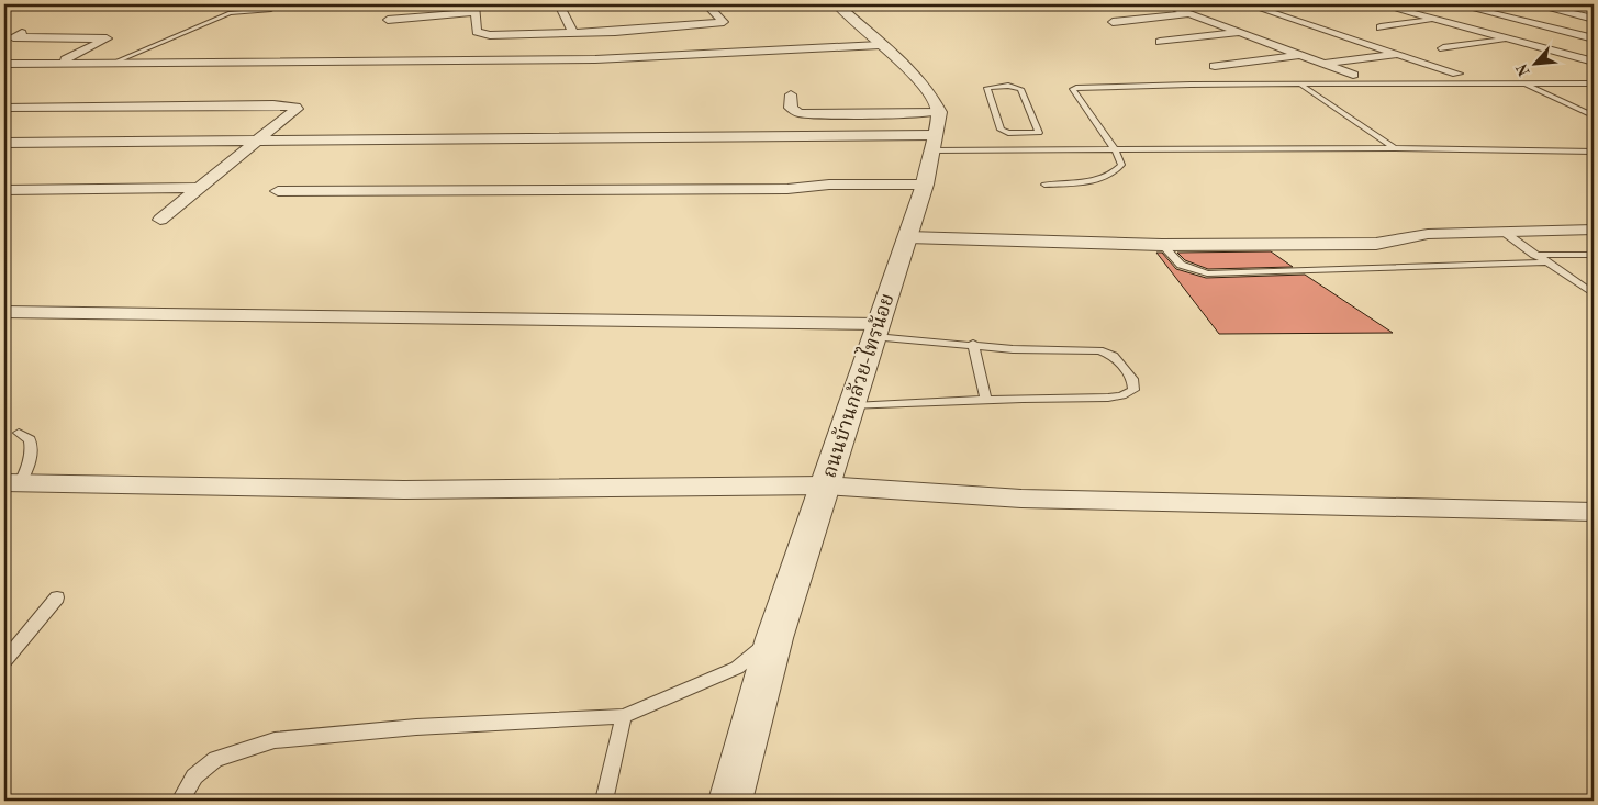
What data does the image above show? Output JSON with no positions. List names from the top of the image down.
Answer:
{
  "streets": {
    "street": ["ถนนบ้านกล้วย-ไทรน้อย"]
  },
  "north": "bottom left"
}
